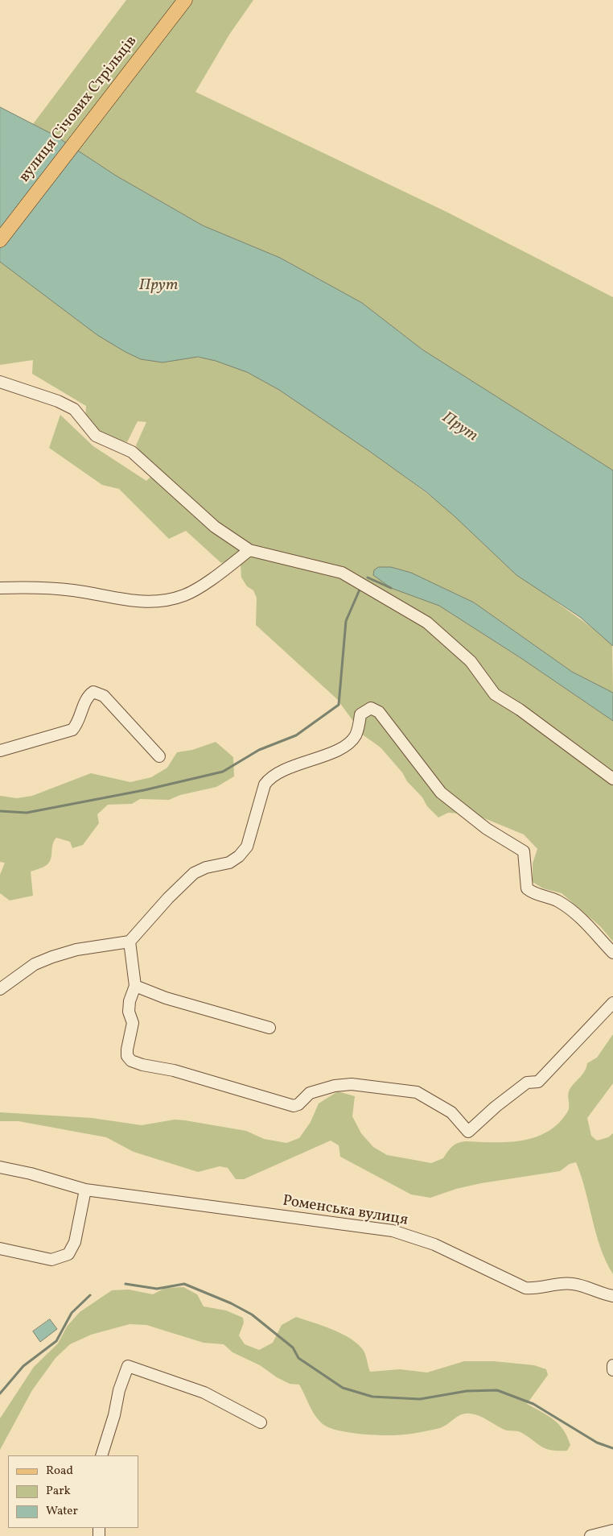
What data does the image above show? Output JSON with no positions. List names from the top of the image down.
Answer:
{
  "streets": {
    "main road": ["вулиця Січових Стрільців"],
    "street": ["Роменська вулиця"]
  },
  "water": ["Прут"],
  "legend": ["Road", "Park", "Water"]
}
